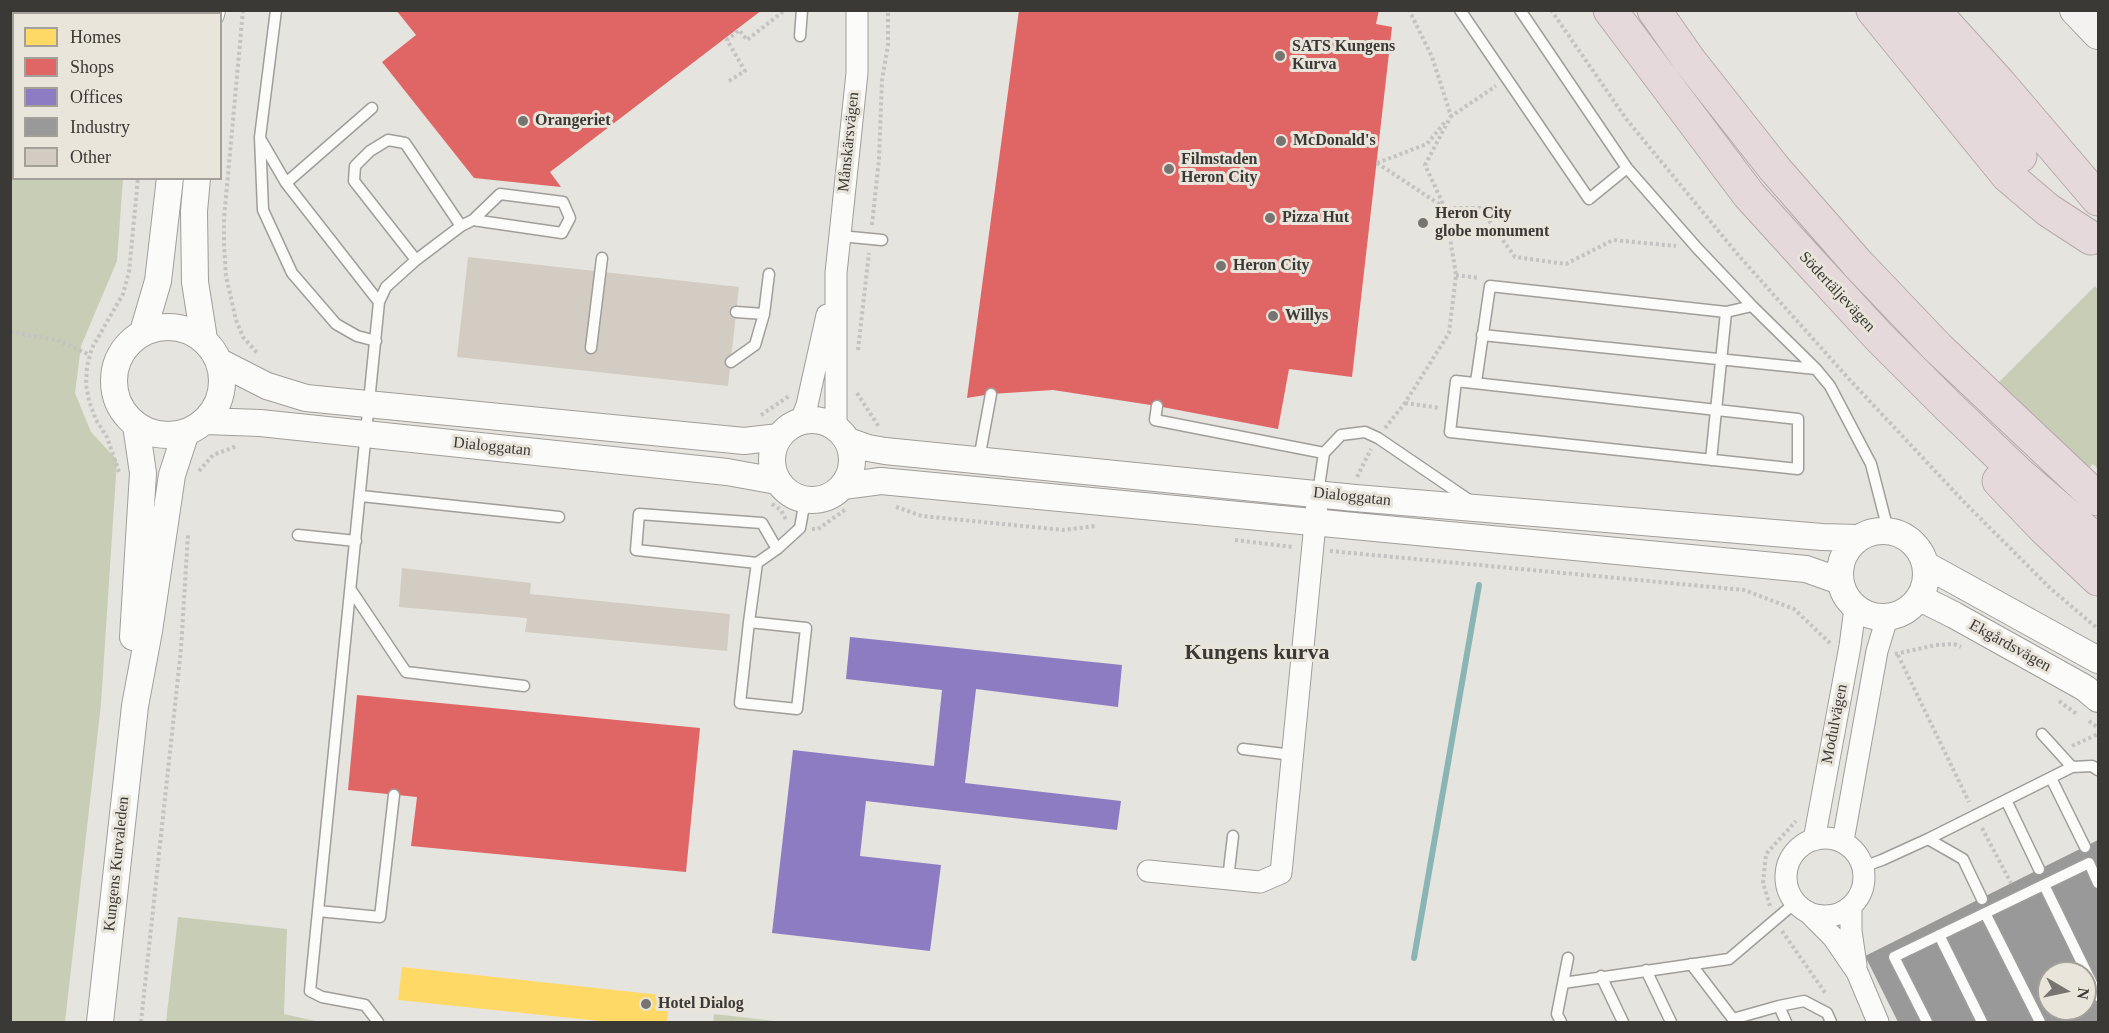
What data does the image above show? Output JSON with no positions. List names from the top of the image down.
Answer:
{
  "streets": {
    "highway": ["Södertäljevägen"],
    "street": [
      "Månskärsvägen",
      "Dialoggatan",
      "Ekgårdsvägen",
      "Modulvägen",
      "Kungens Kurvaleden"
    ]
  },
  "crossings": [
    ["Månskärsvägen", "Dialoggatan"],
    ["Dialoggatan", "Ekgårdsvägen"],
    ["Dialoggatan", "Modulvägen"],
    ["Dialoggatan", "Kungens Kurvaleden"],
    ["Ekgårdsvägen", "Modulvägen"]
  ],
  "districts": ["Kungens kurva"],
  "places": [
    "SATS Kungens Kurva",
    "Orangeriet",
    "McDonald's",
    "Filmstaden Heron City",
    "Pizza Hut",
    "Heron City globe monument",
    "Heron City",
    "Willys",
    "Hotel Dialog"
  ],
  "legend": [
    "Homes",
    "Shops",
    "Offices",
    "Industry",
    "Other"
  ],
  "north": "right"
}
